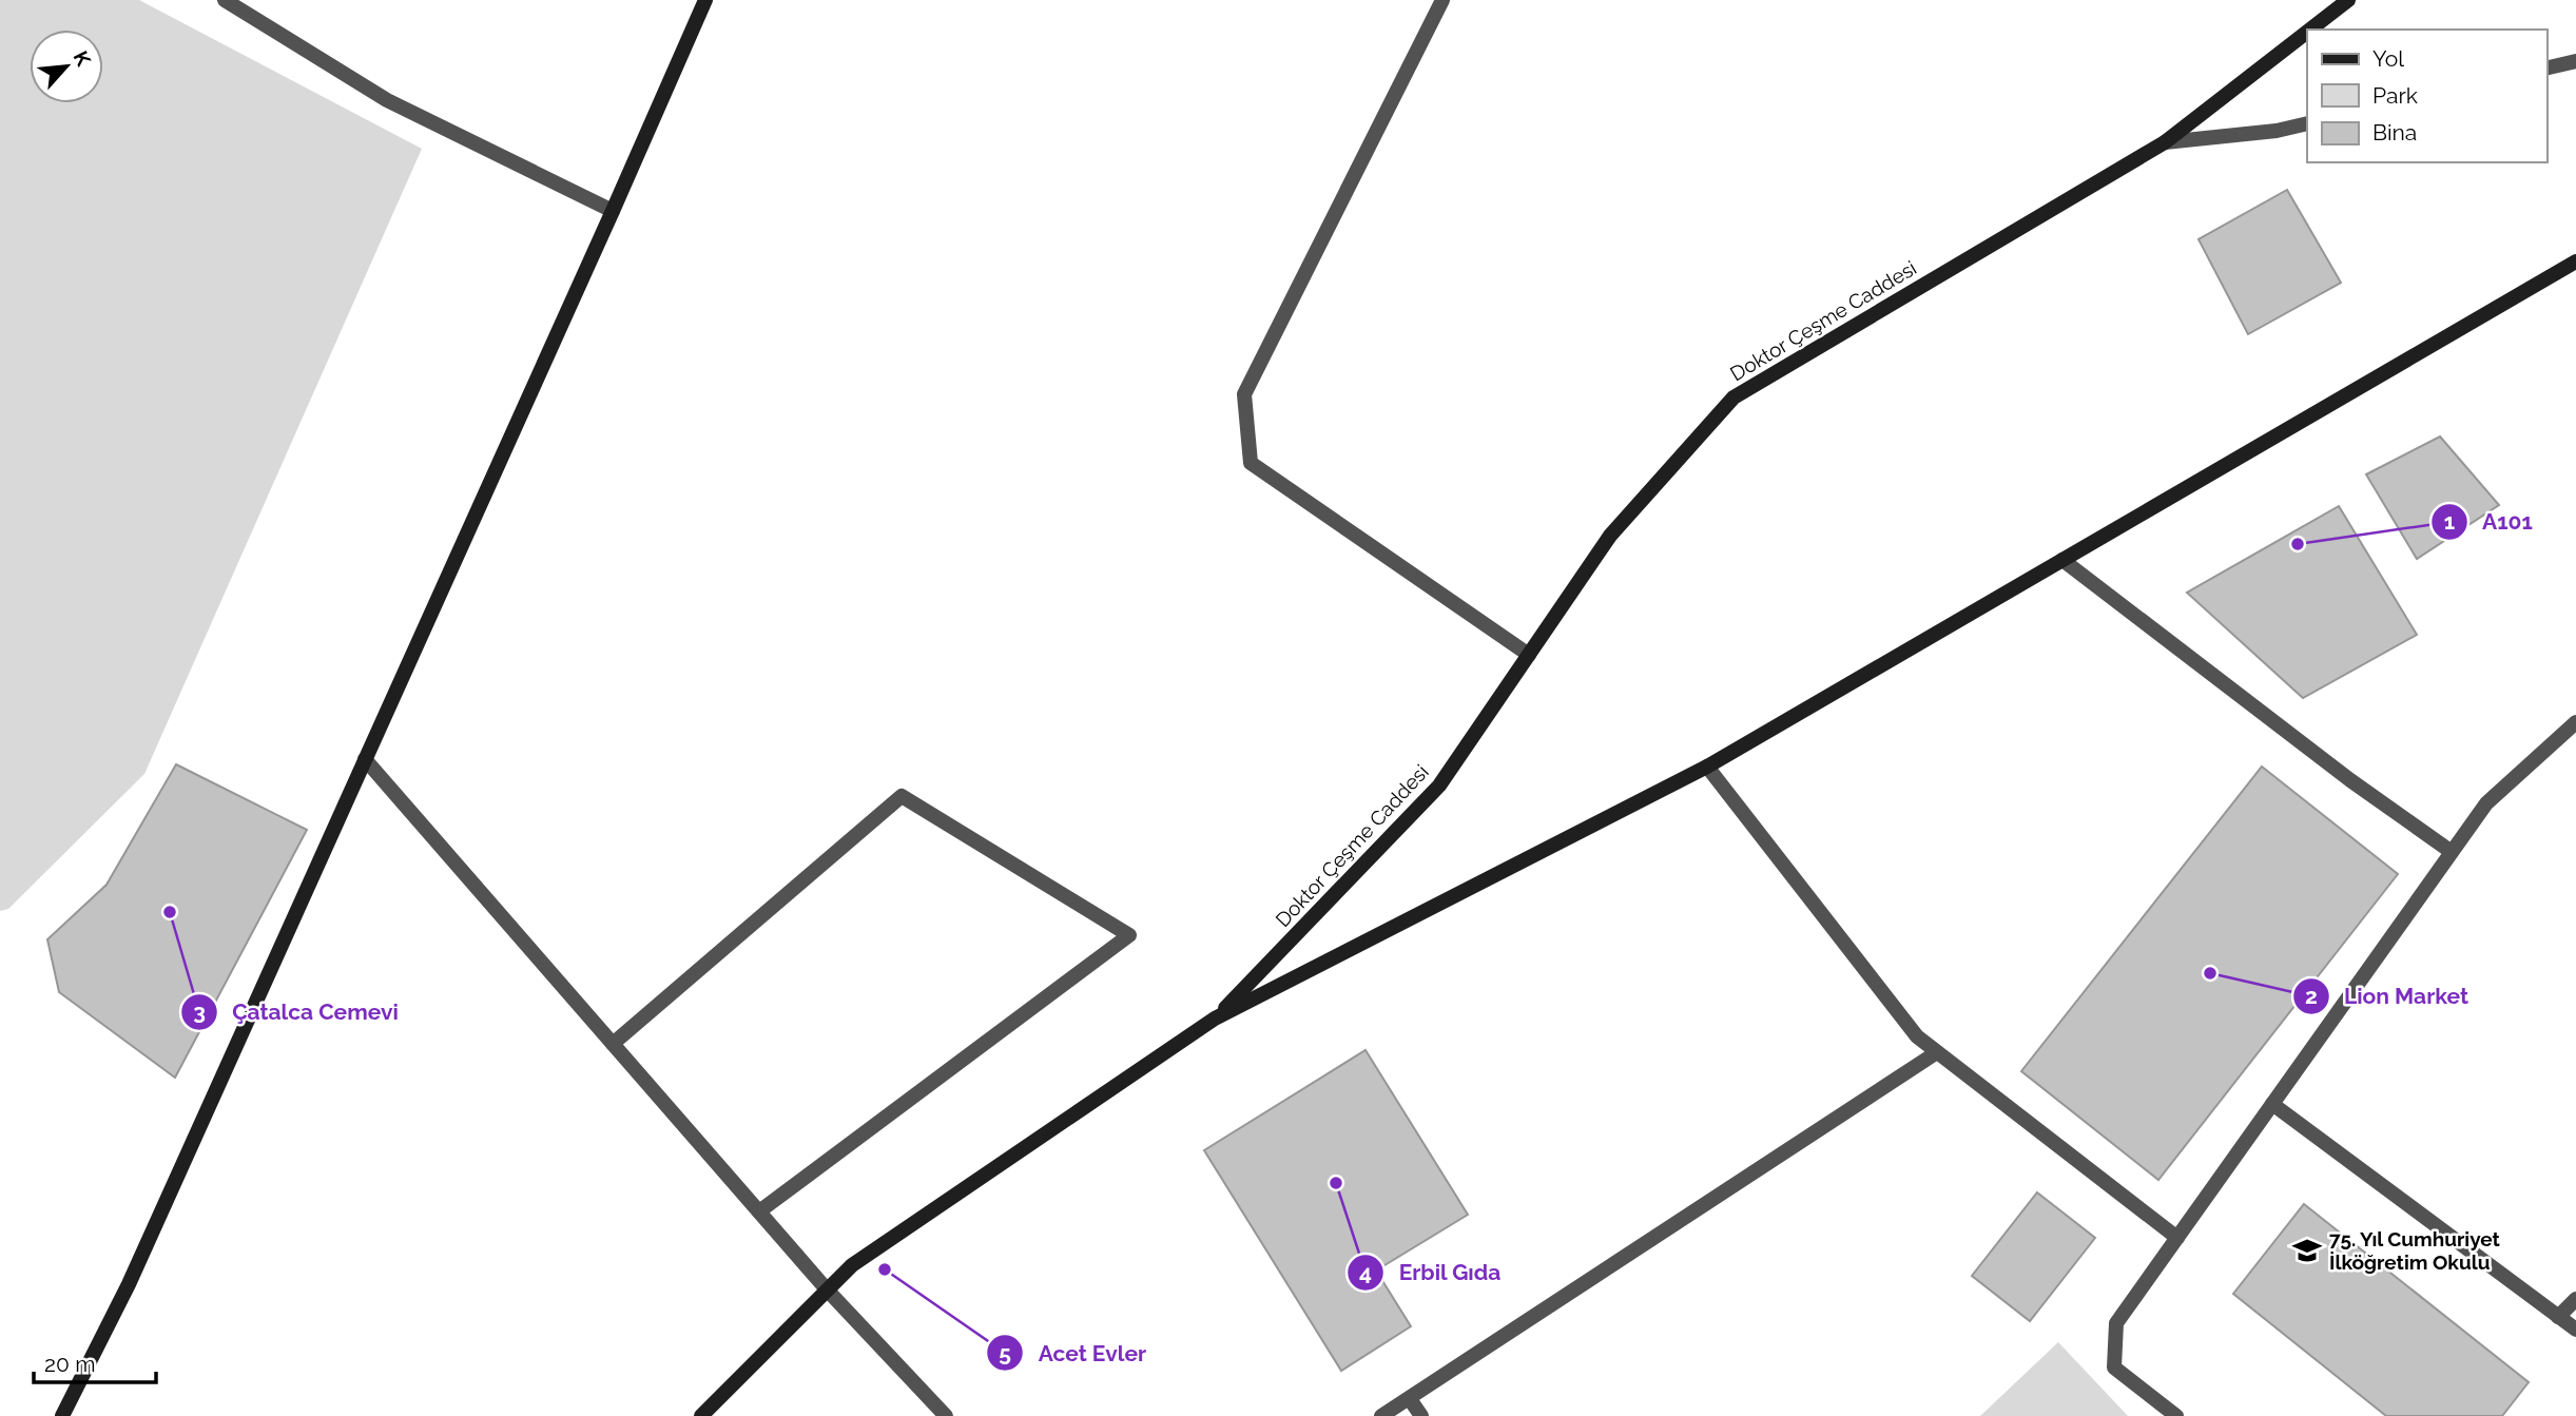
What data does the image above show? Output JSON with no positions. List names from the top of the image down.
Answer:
{
  "streets": {
    "street": ["Doktor Çeşme Caddesi"]
  },
  "places": {
    "other": [
      "A101",
      "Çatalca Cemevi",
      "Lion Market",
      "Erbil Gıda",
      "Acet Evler"
    ],
    "school or university": ["75. Yıl Cumhuriyet İlköğretim Okulu"]
  },
  "legend": ["Yol", "Park", "Bina"],
  "scale_bar": "20 m",
  "north": "top right"
}
